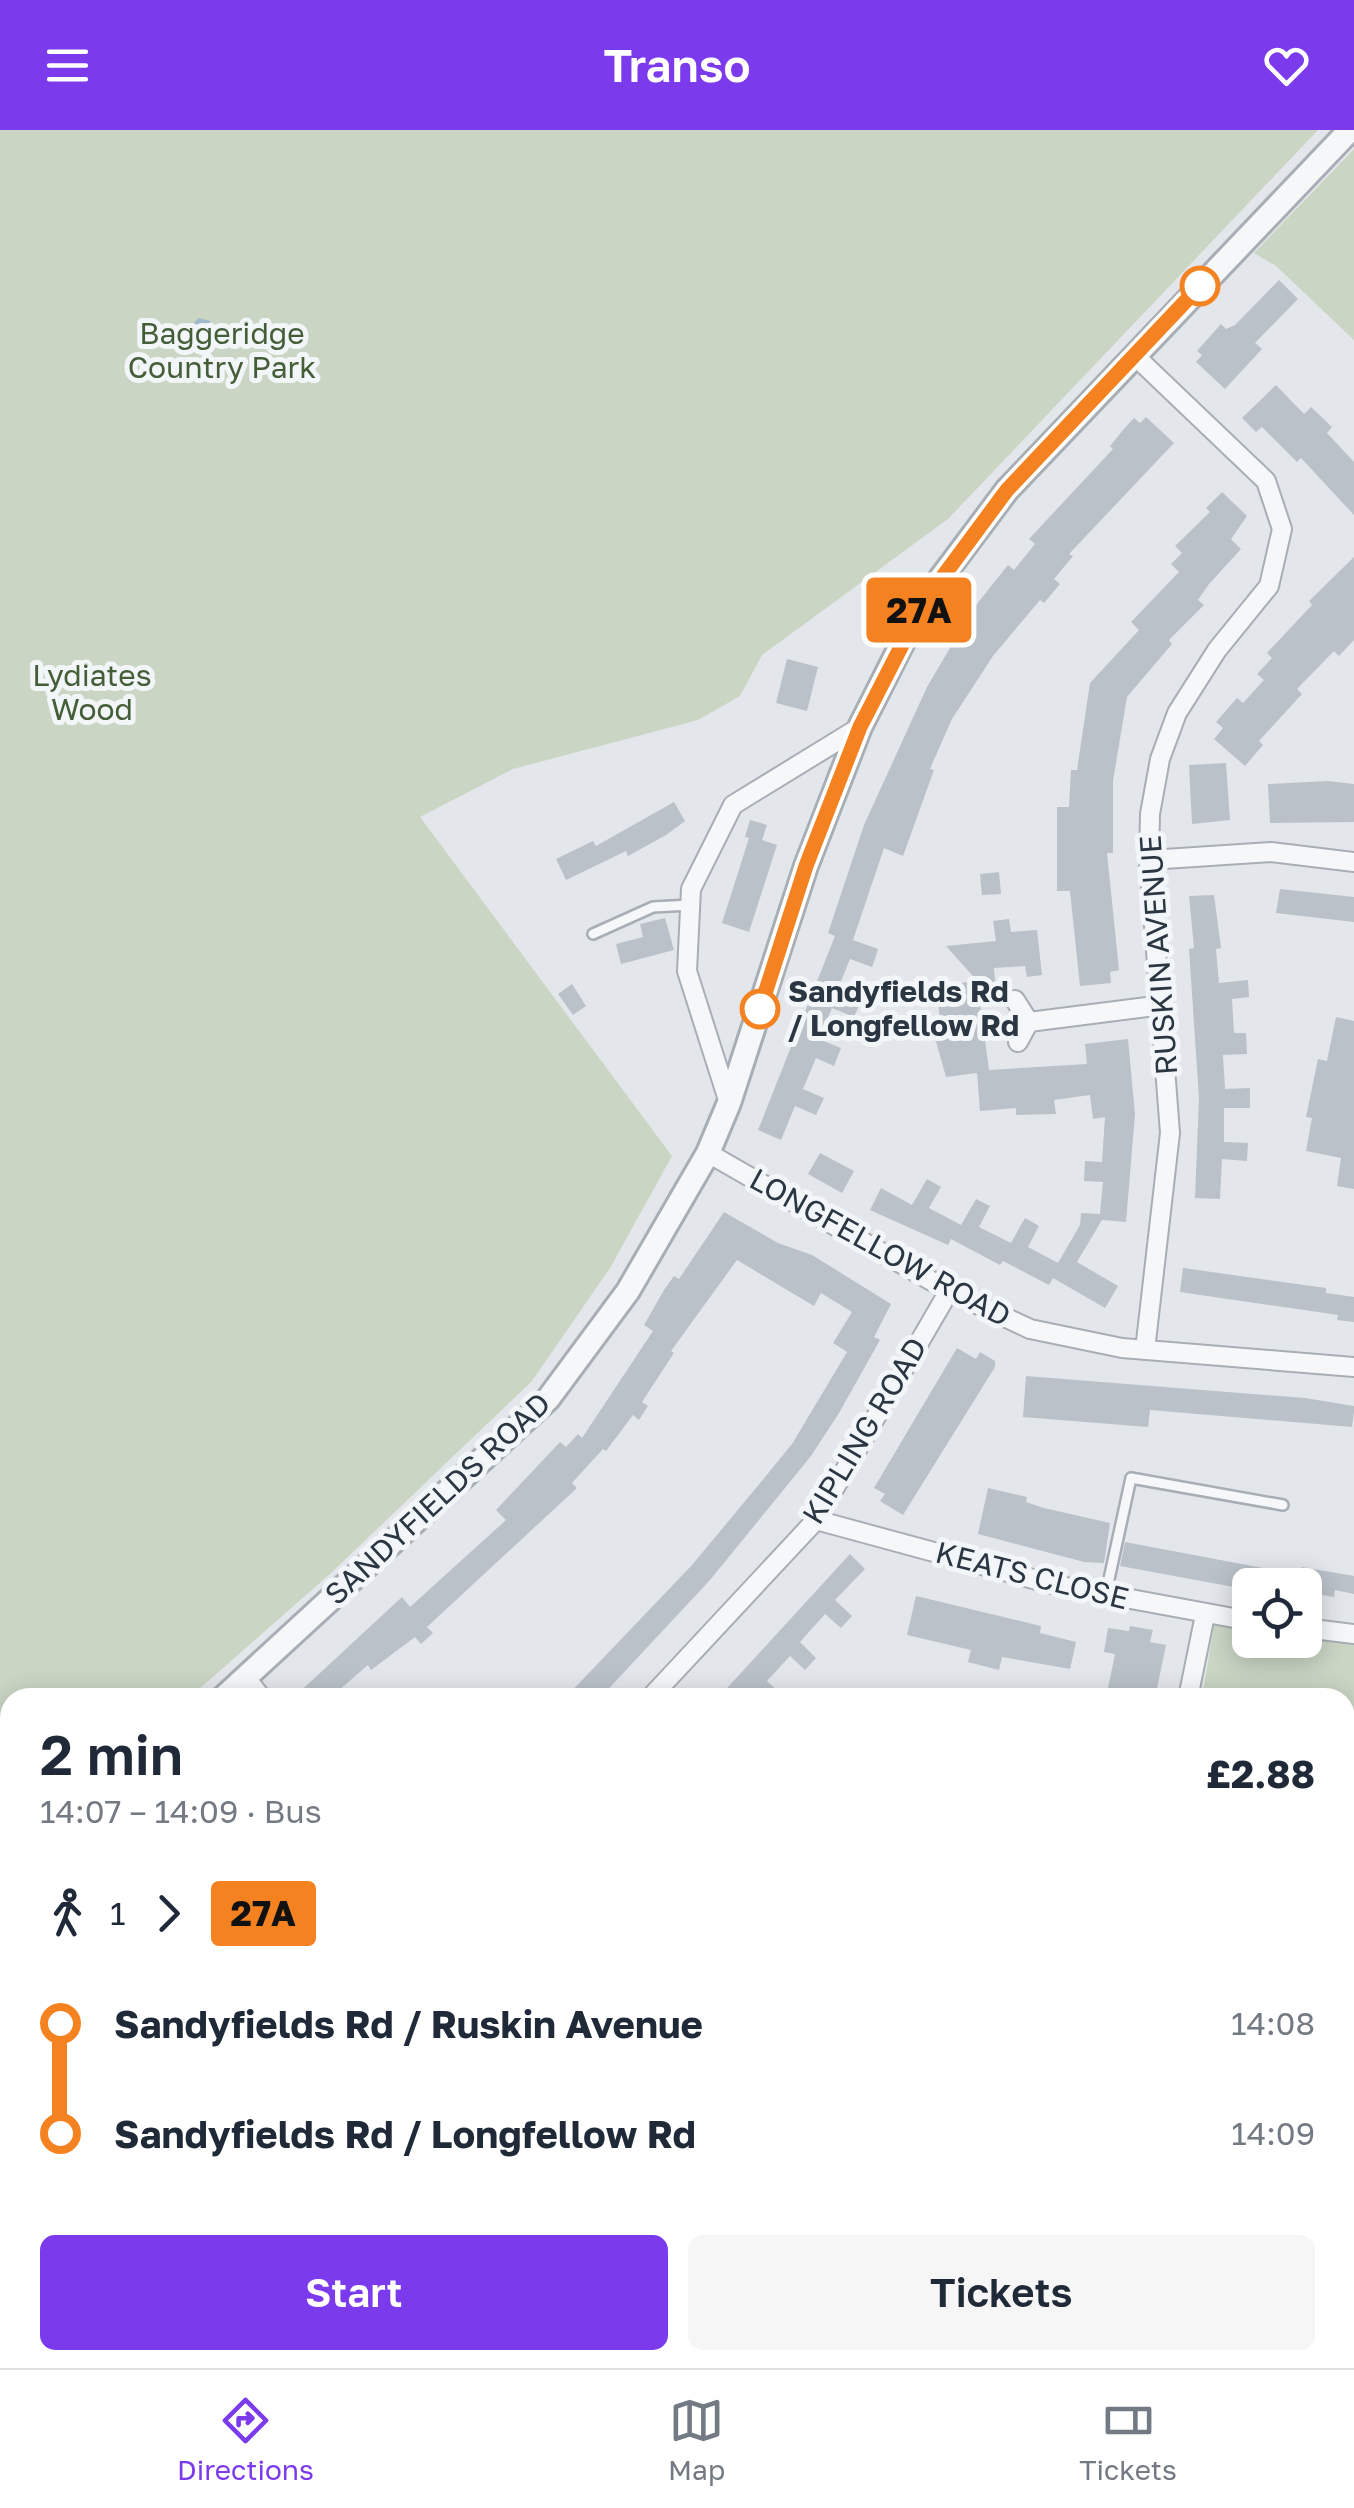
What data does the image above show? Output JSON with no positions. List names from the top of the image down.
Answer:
{
  "streets": {
    "street": [
      "RUSKIN AVENUE",
      "LONGFELLOW ROAD",
      "KIPLING ROAD",
      "SANDYFIELDS ROAD",
      "KEATS CLOSE"
    ]
  },
  "crossings": [
    ["RUSKIN AVENUE", "LONGFELLOW ROAD"],
    ["RUSKIN AVENUE", "SANDYFIELDS ROAD"],
    ["LONGFELLOW ROAD", "KIPLING ROAD"],
    ["LONGFELLOW ROAD", "SANDYFIELDS ROAD"],
    ["KIPLING ROAD", "KEATS CLOSE"]
  ],
  "parks": ["Baggeridge Country Park", "Lydiates Wood"],
  "places": ["Sandyfields Rd / Longfellow Rd"],
  "lines": ["bus line 27A"],
  "page": {
    "header": "Transo",
    "on_map": "27A",
    "heading": ["2 min", "14:07 – 14:09 · Bus", "£2.88"],
    "legs": ["1", "27A"],
    "list": [
      {
        "name": "Sandyfields Rd / Ruskin Avenue",
        "value": "14:08"
      },
      {
        "name": "Sandyfields Rd / Longfellow Rd",
        "value": "14:09"
      }
    ],
    "buttons": ["Start", "Tickets"],
    "tabs": ["Directions", "Map", "Tickets"]
  }
}
